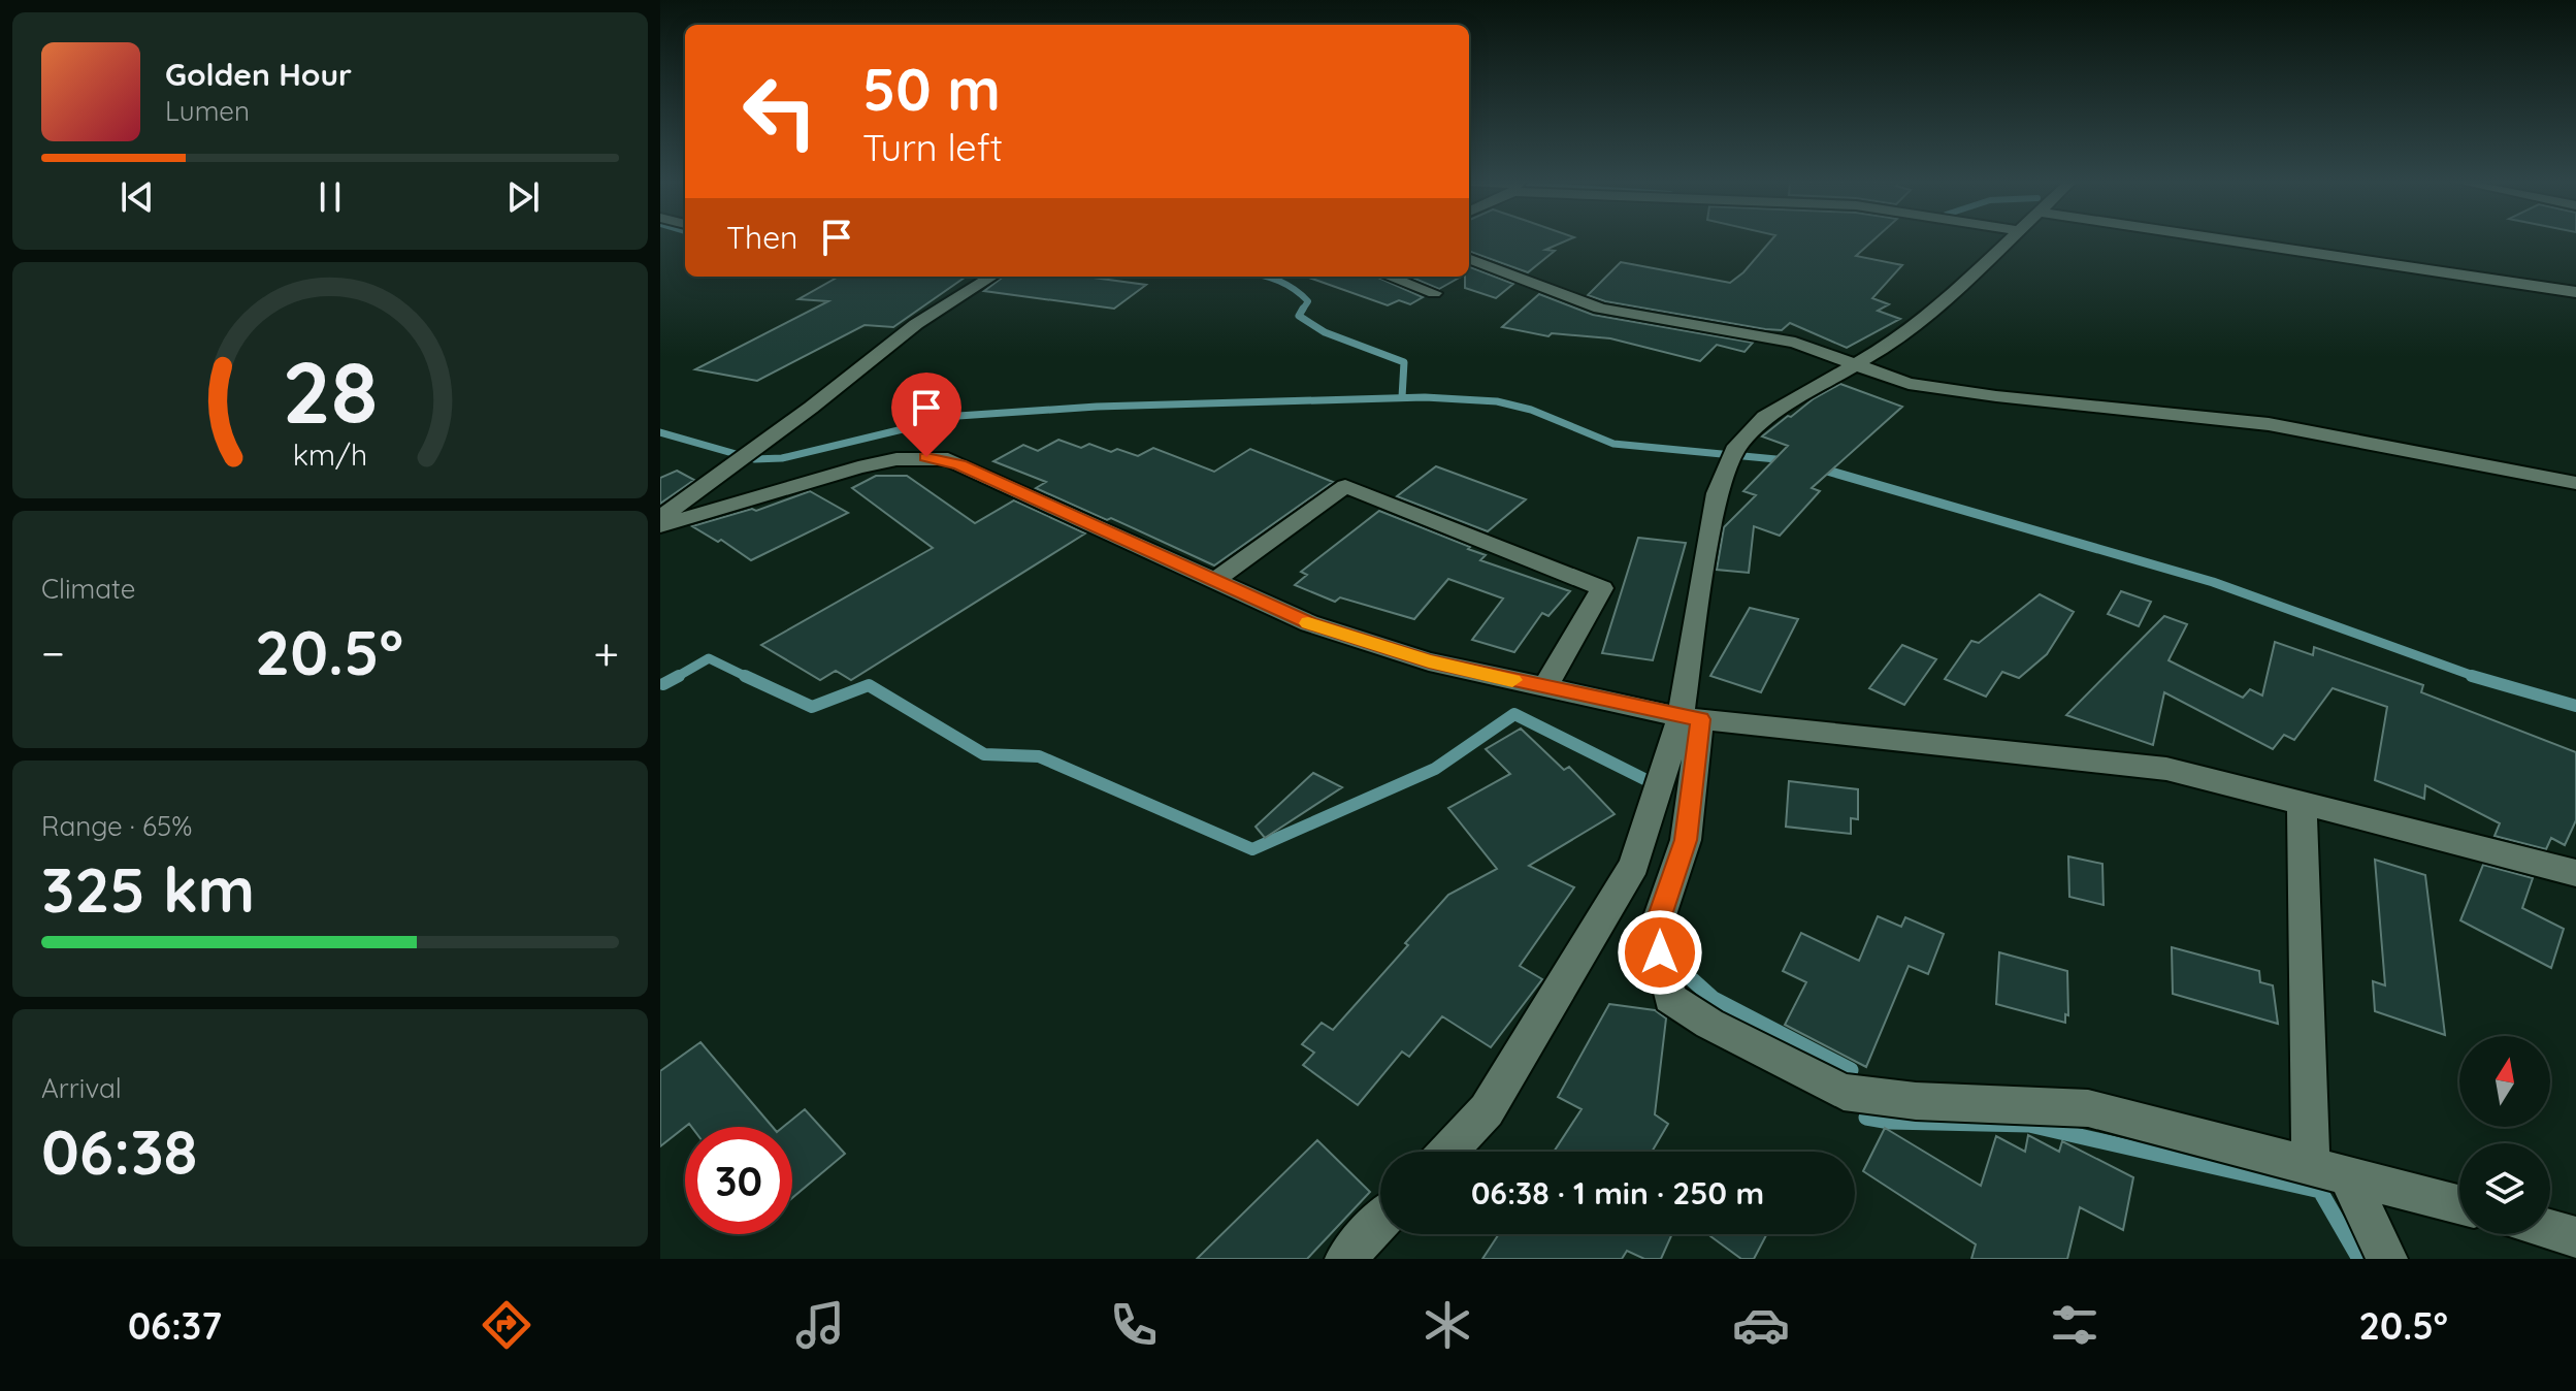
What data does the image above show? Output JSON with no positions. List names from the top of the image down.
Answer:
{
  "north": "top",
  "page": {
    "turn": ["50 m", "Turn left"],
    "song": ["Golden Hour", "Lumen"],
    "then": "Then",
    "tile": [
      "Climate",
      ["Range · 65%", "325 km"],
      ["Arrival", "06:38"]
    ],
    "heat": ["−", "20.5°", "+"],
    "limit": "30",
    "trip": "06:38 · 1 min · 250 m",
    "tabs": ["06:37", "20.5°"],
    "gauge": ["28", "km/h"]
  }
}
